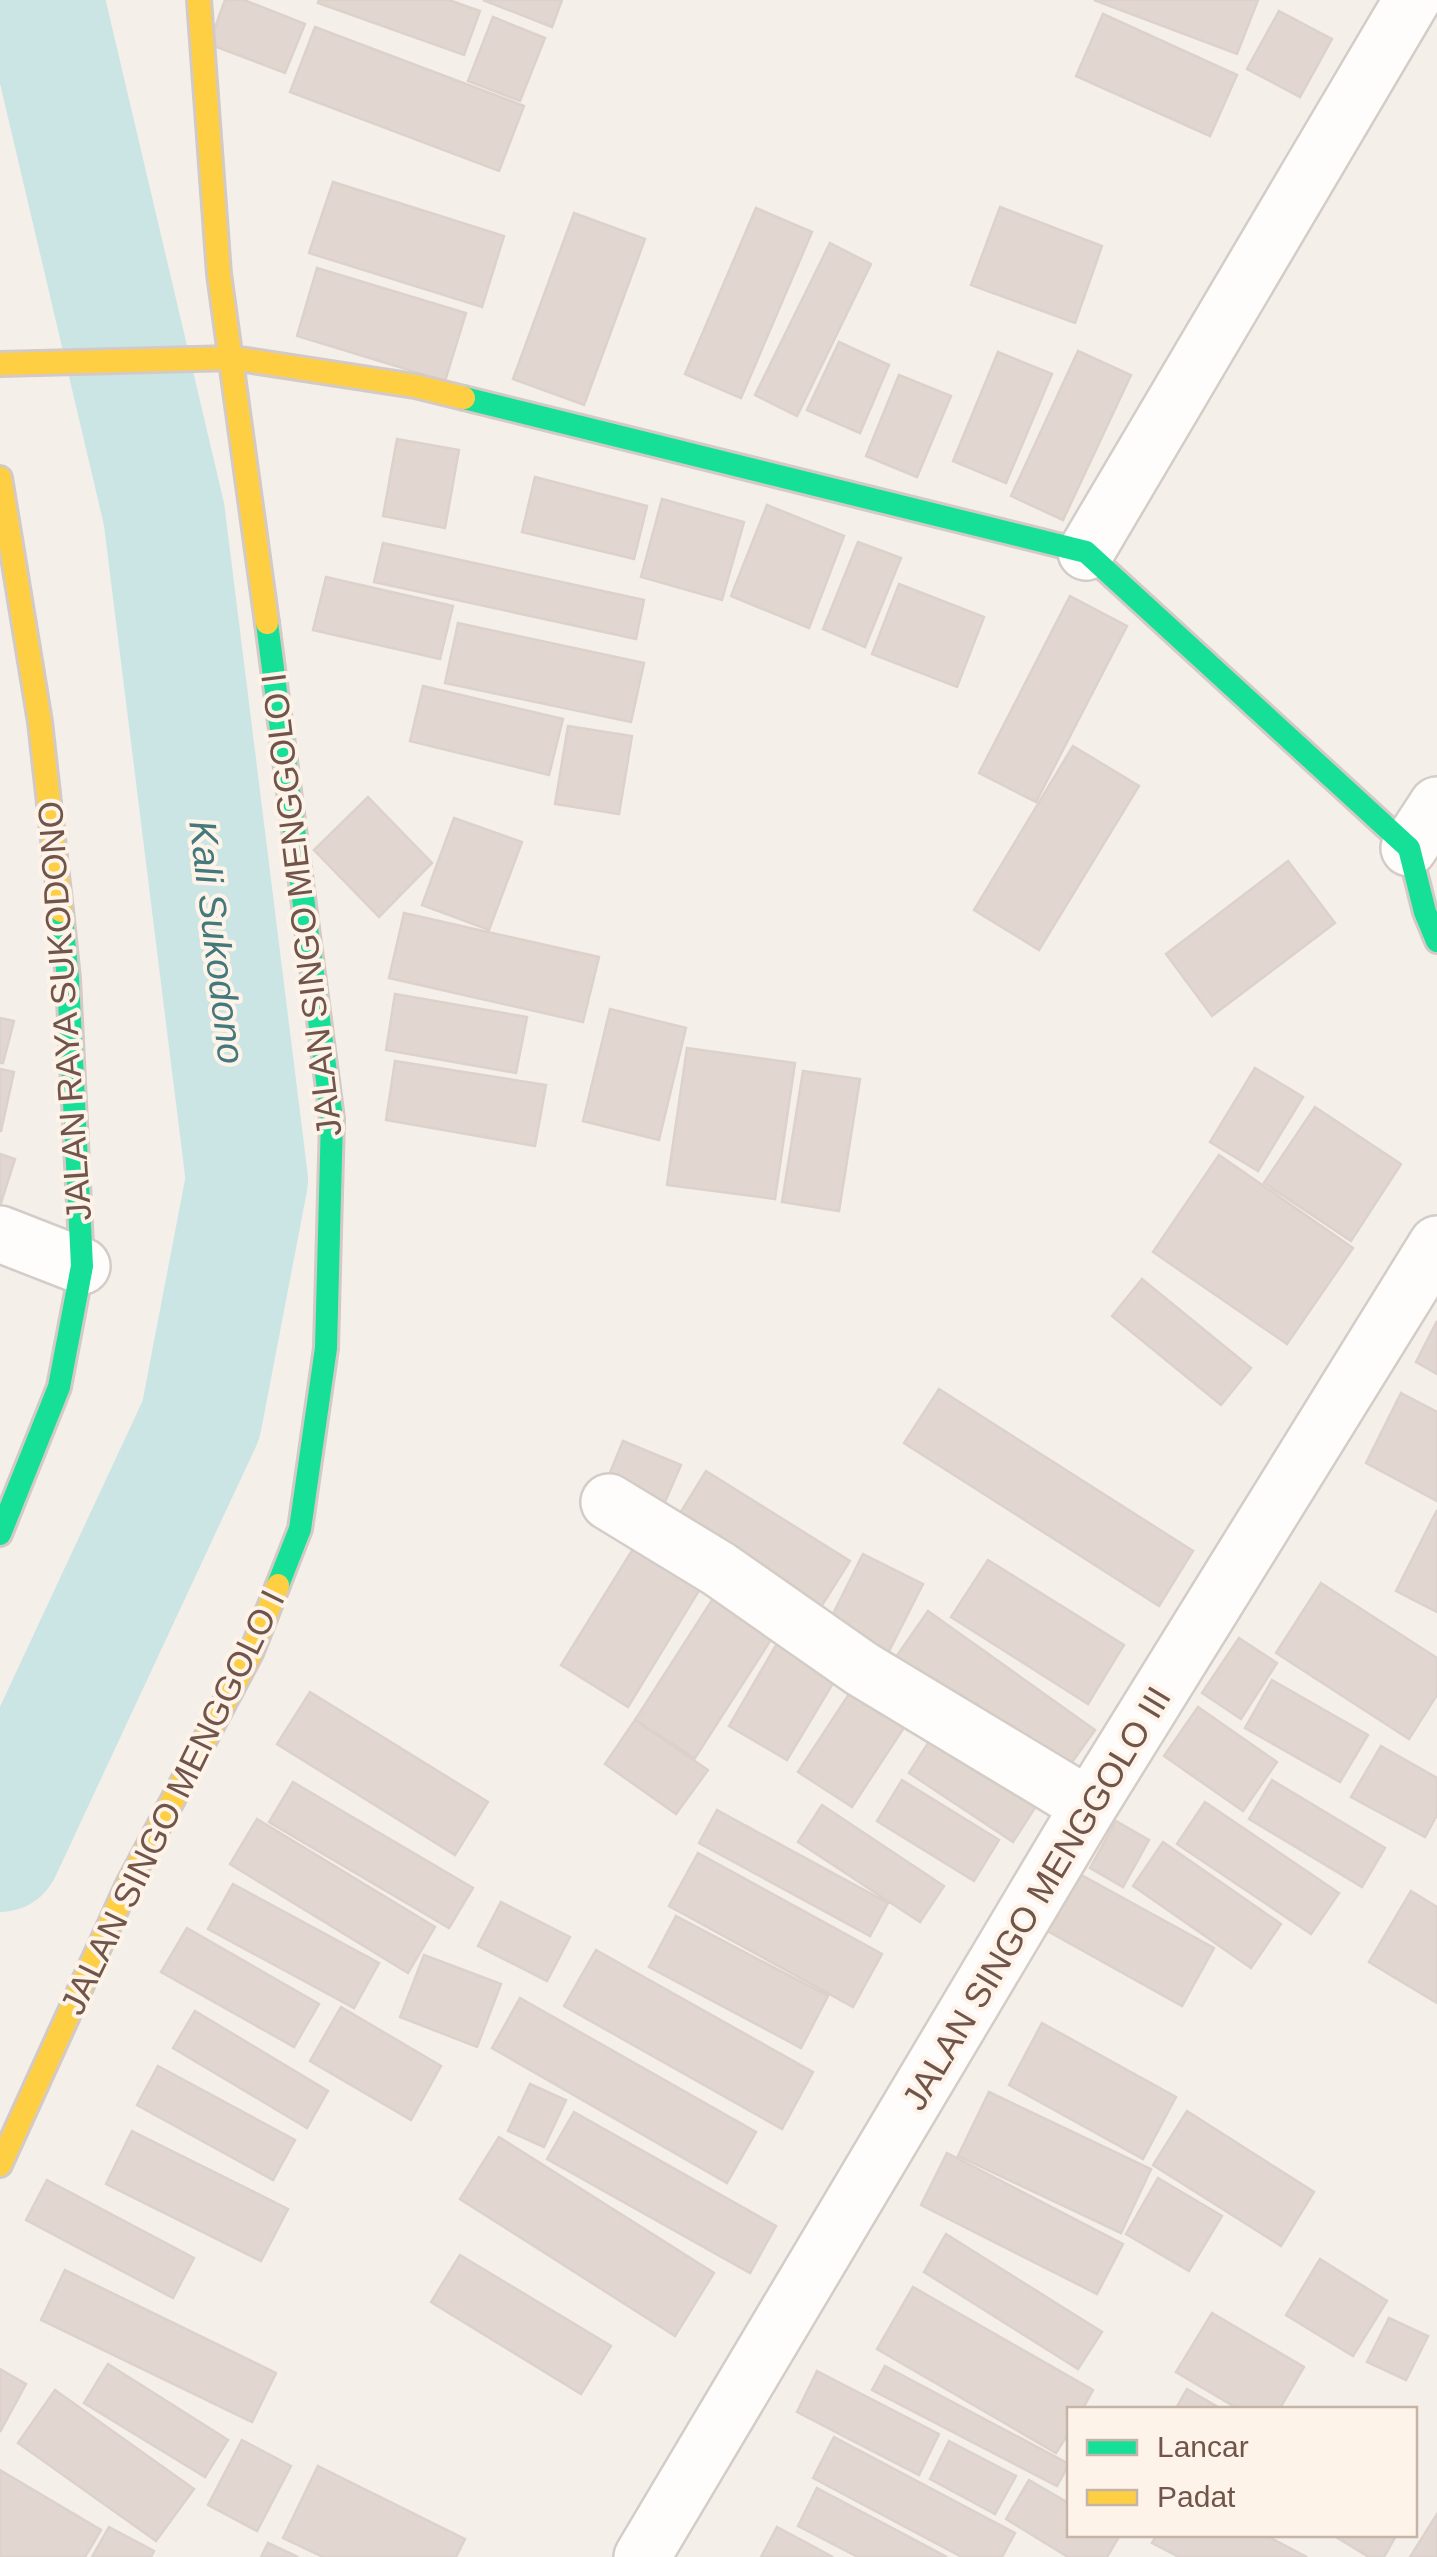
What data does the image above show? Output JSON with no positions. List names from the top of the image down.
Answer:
{
  "streets": {
    "street": ["JALAN SINGO MENGGOLO I", "JALAN RAYA SUKODONO", "JALAN SINGO MENGGOLO III"]
  },
  "water": ["Kali Sukodono"],
  "legend": ["Lancar", "Padat"]
}
